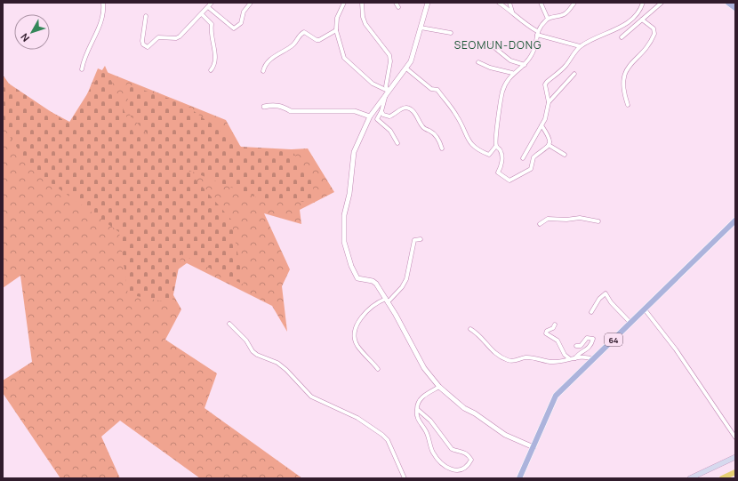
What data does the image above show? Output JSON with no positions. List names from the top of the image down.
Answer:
{
  "streets": {
    "main road": ["64"]
  },
  "districts": ["SEOMUN-DONG"],
  "north": "bottom left"
}
